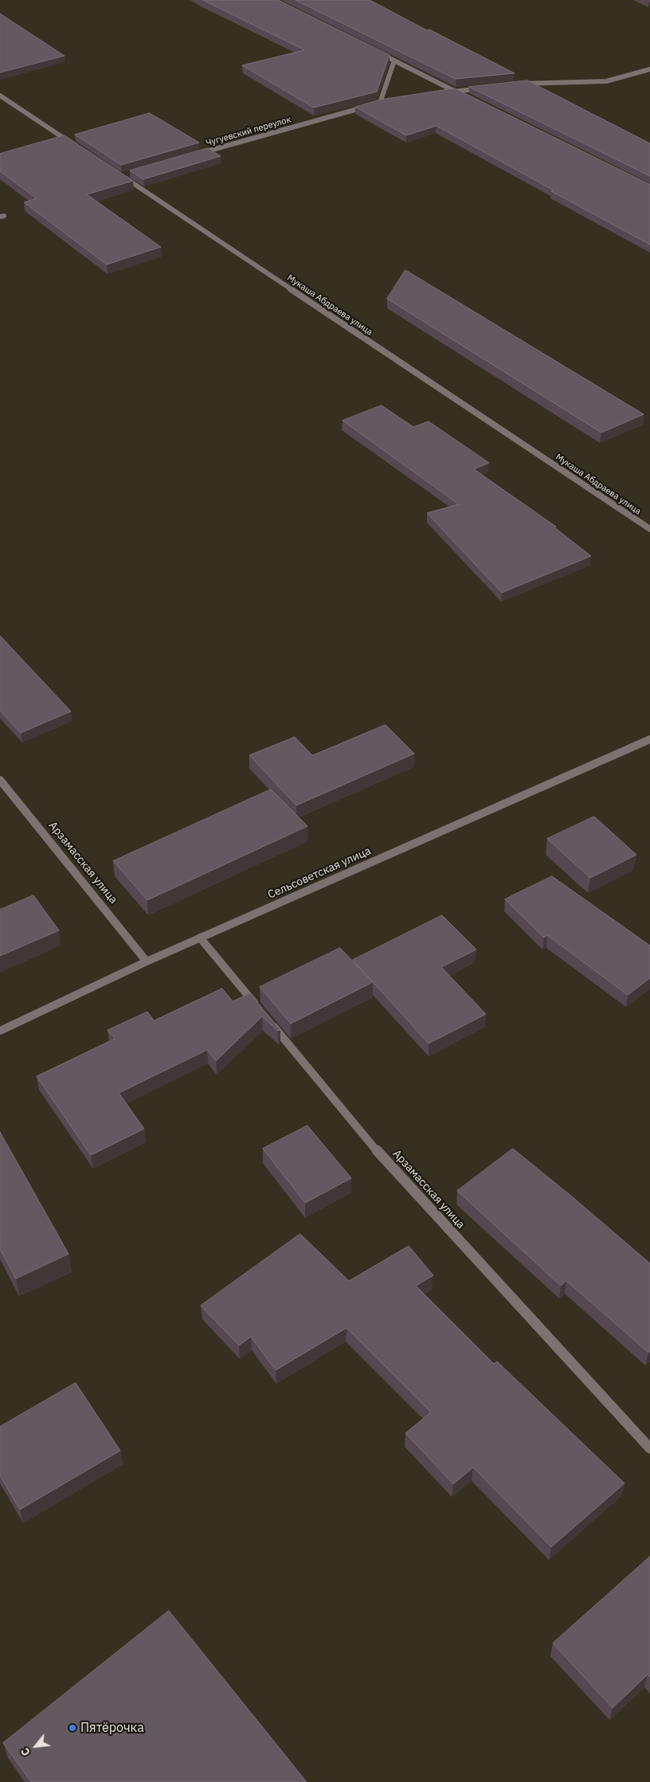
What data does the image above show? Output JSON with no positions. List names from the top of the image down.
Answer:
{
  "streets": {
    "street": [
      "Чугуевский переулок",
      "Мукаша Абдраева улица",
      "Арзамасская улица",
      "Сельсоветская улица"
    ]
  },
  "crossings": [
    ["Арзамасская улица", "Сельсоветская улица"]
  ],
  "places": ["Пятёрочка"],
  "north": "bottom left"
}
